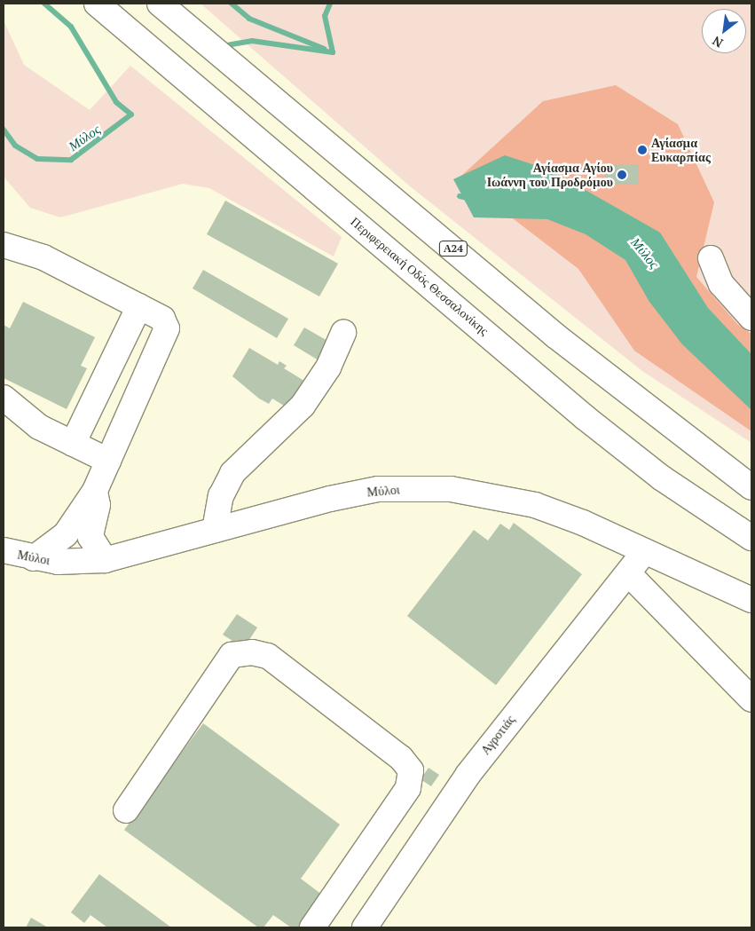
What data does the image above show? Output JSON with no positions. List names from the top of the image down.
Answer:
{
  "streets": {
    "main road": [
      "Α24",
      "Περιφερειακή Οδός Θεσσαλονίκης",
      "Μύλοι",
      "Αγροτιάς"
    ]
  },
  "crossings": [
    ["Μύλοι", "Αγροτιάς"]
  ],
  "water": ["Μύλος"],
  "places": ["Αγίασμα Ευκαρπίας", "Αγίασμα Αγίου Ιωάννη του Προδρόμου"],
  "north": "bottom left"
}
